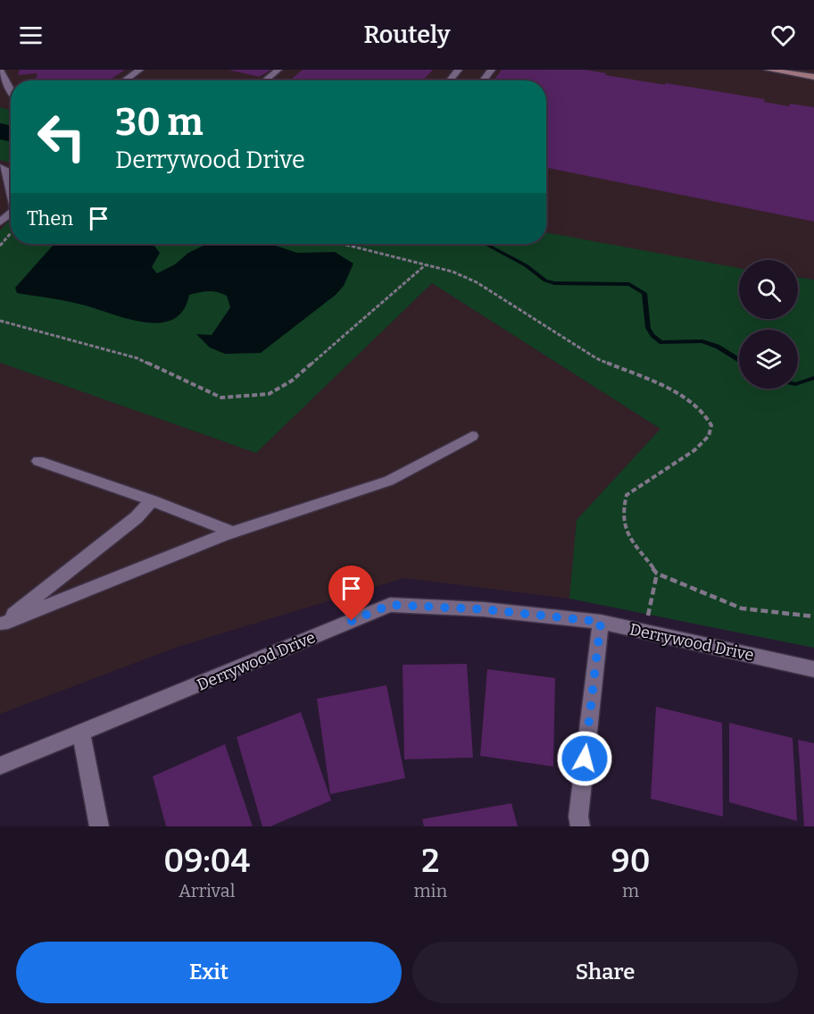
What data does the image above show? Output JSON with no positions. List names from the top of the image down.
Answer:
{
  "streets": {
    "street": ["Derrywood Drive"]
  },
  "page": {
    "header": "Routely",
    "turn": ["30 m", "Derrywood Drive"],
    "then": "Then",
    "eta": [
      "09:04",
      "Arrival",
      "2",
      "min",
      "90",
      "m"
    ],
    "buttons": ["Exit", "Share"]
  }
}
